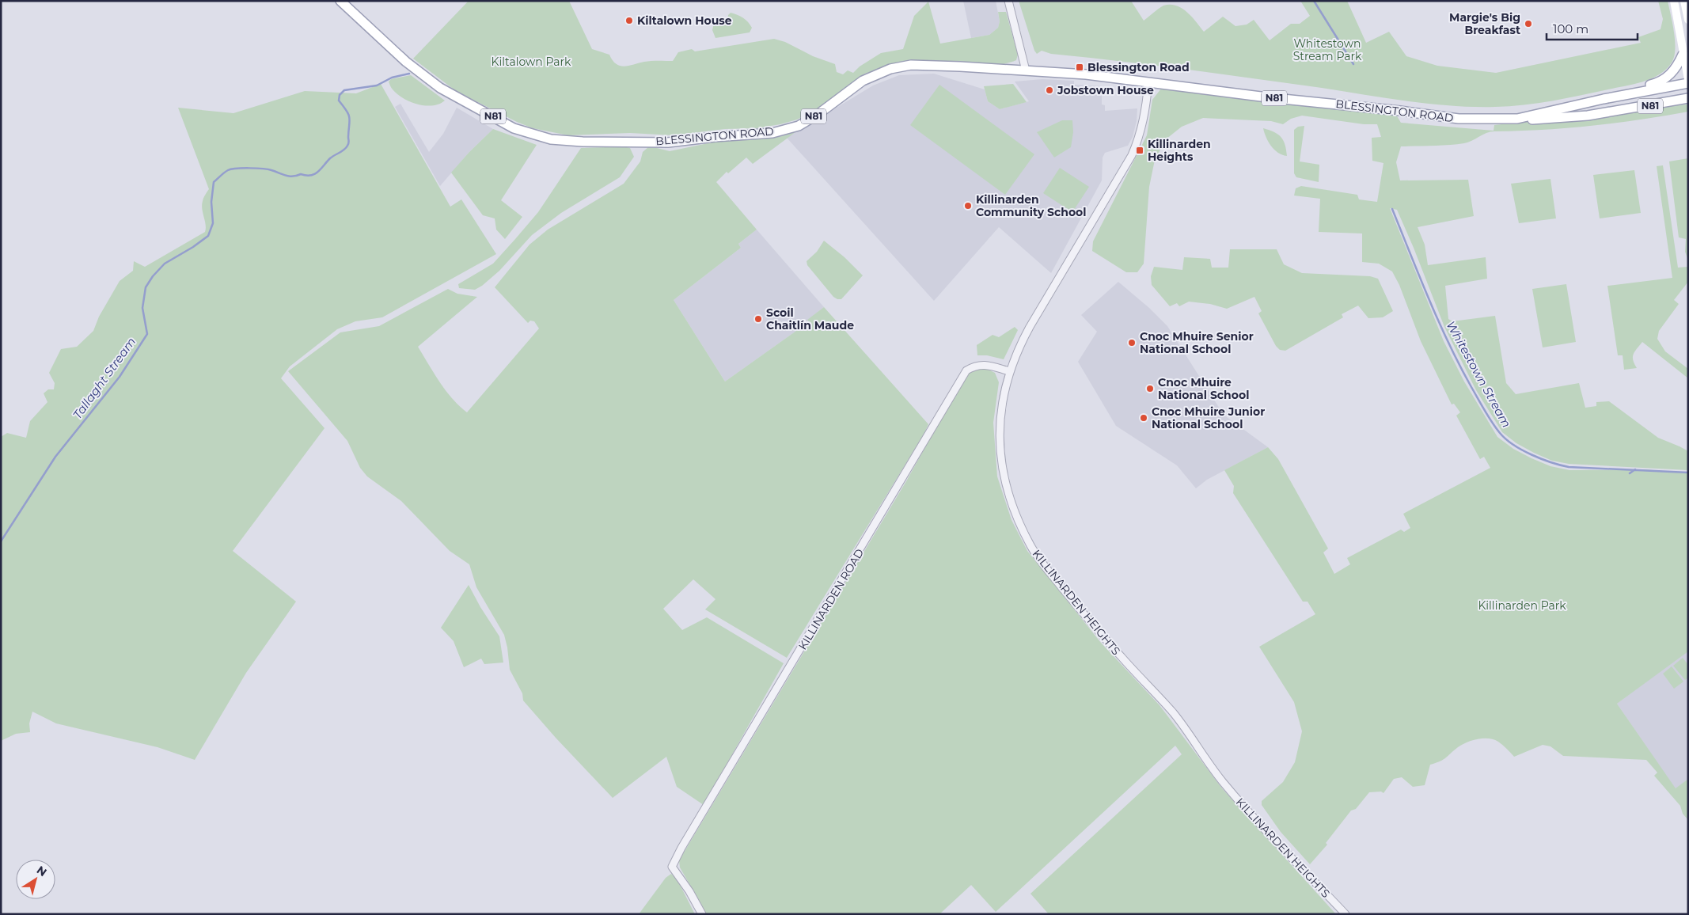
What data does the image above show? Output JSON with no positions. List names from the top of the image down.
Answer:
{
  "streets": {
    "main road": ["N81", "BLESSINGTON ROAD"],
    "street": ["KILLINARDEN ROAD", "KILLINARDEN HEIGHTS"]
  },
  "crossings": [
    ["BLESSINGTON ROAD", "KILLINARDEN HEIGHTS"],
    ["KILLINARDEN ROAD", "KILLINARDEN HEIGHTS"]
  ],
  "water": ["Whitestown Stream", "Tallaght Stream"],
  "parks": ["Whitestown Stream Park", "Kiltalown Park", "Killinarden Park"],
  "places": {
    "other": [
      "Kiltalown House",
      "Margie's Big Breakfast",
      "Jobstown House",
      "Killinarden Community School",
      "Scoil Chaitlín Maude",
      "Cnoc Mhuire Senior National School",
      "Cnoc Mhuire National School",
      "Cnoc Mhuire Junior National School"
    ],
    "transit": ["Blessington Road", "Killinarden Heights"]
  },
  "scale_bar": "100 m",
  "north": "top right"
}
